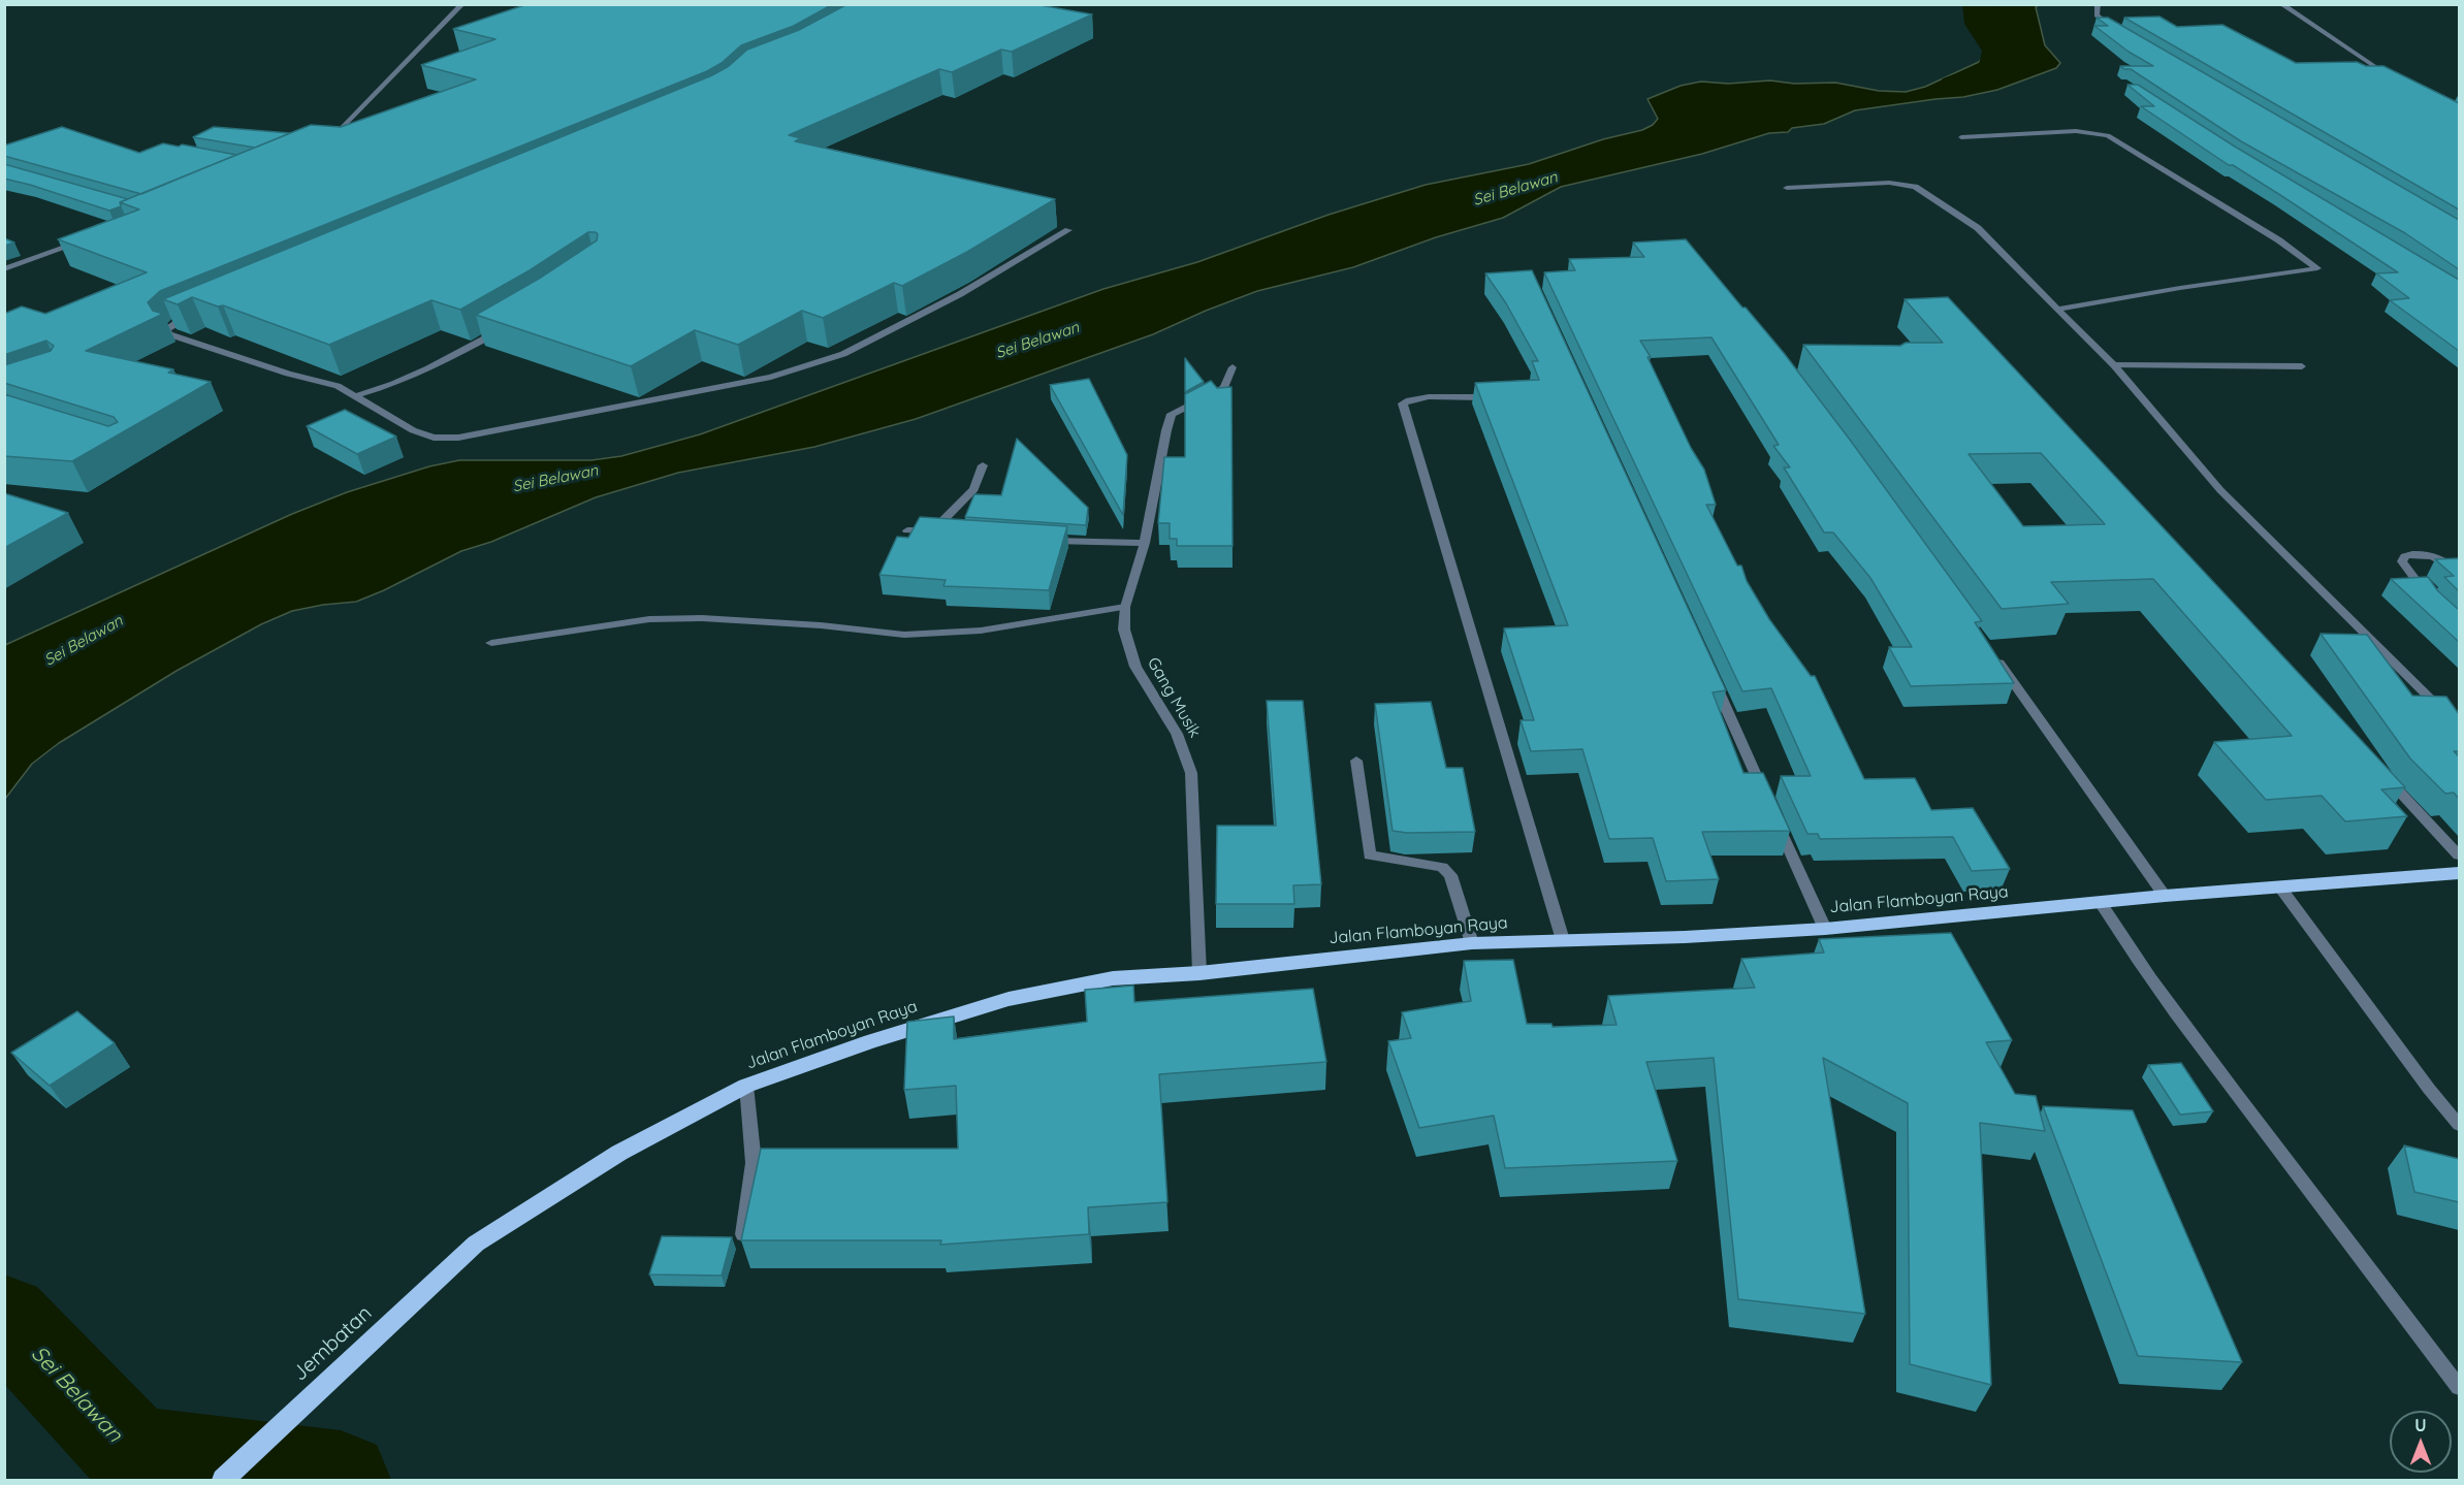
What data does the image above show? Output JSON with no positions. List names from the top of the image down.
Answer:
{
  "streets": {
    "main road": ["Jalan Flamboyan Raya", "Jembatan"],
    "street": ["Gang Musik"]
  },
  "crossings": [
    ["Gang Musik", "Jalan Flamboyan Raya"],
    ["Jalan Flamboyan Raya", "Jembatan"]
  ],
  "water": ["Sei Belawan"],
  "north": "top"
}
